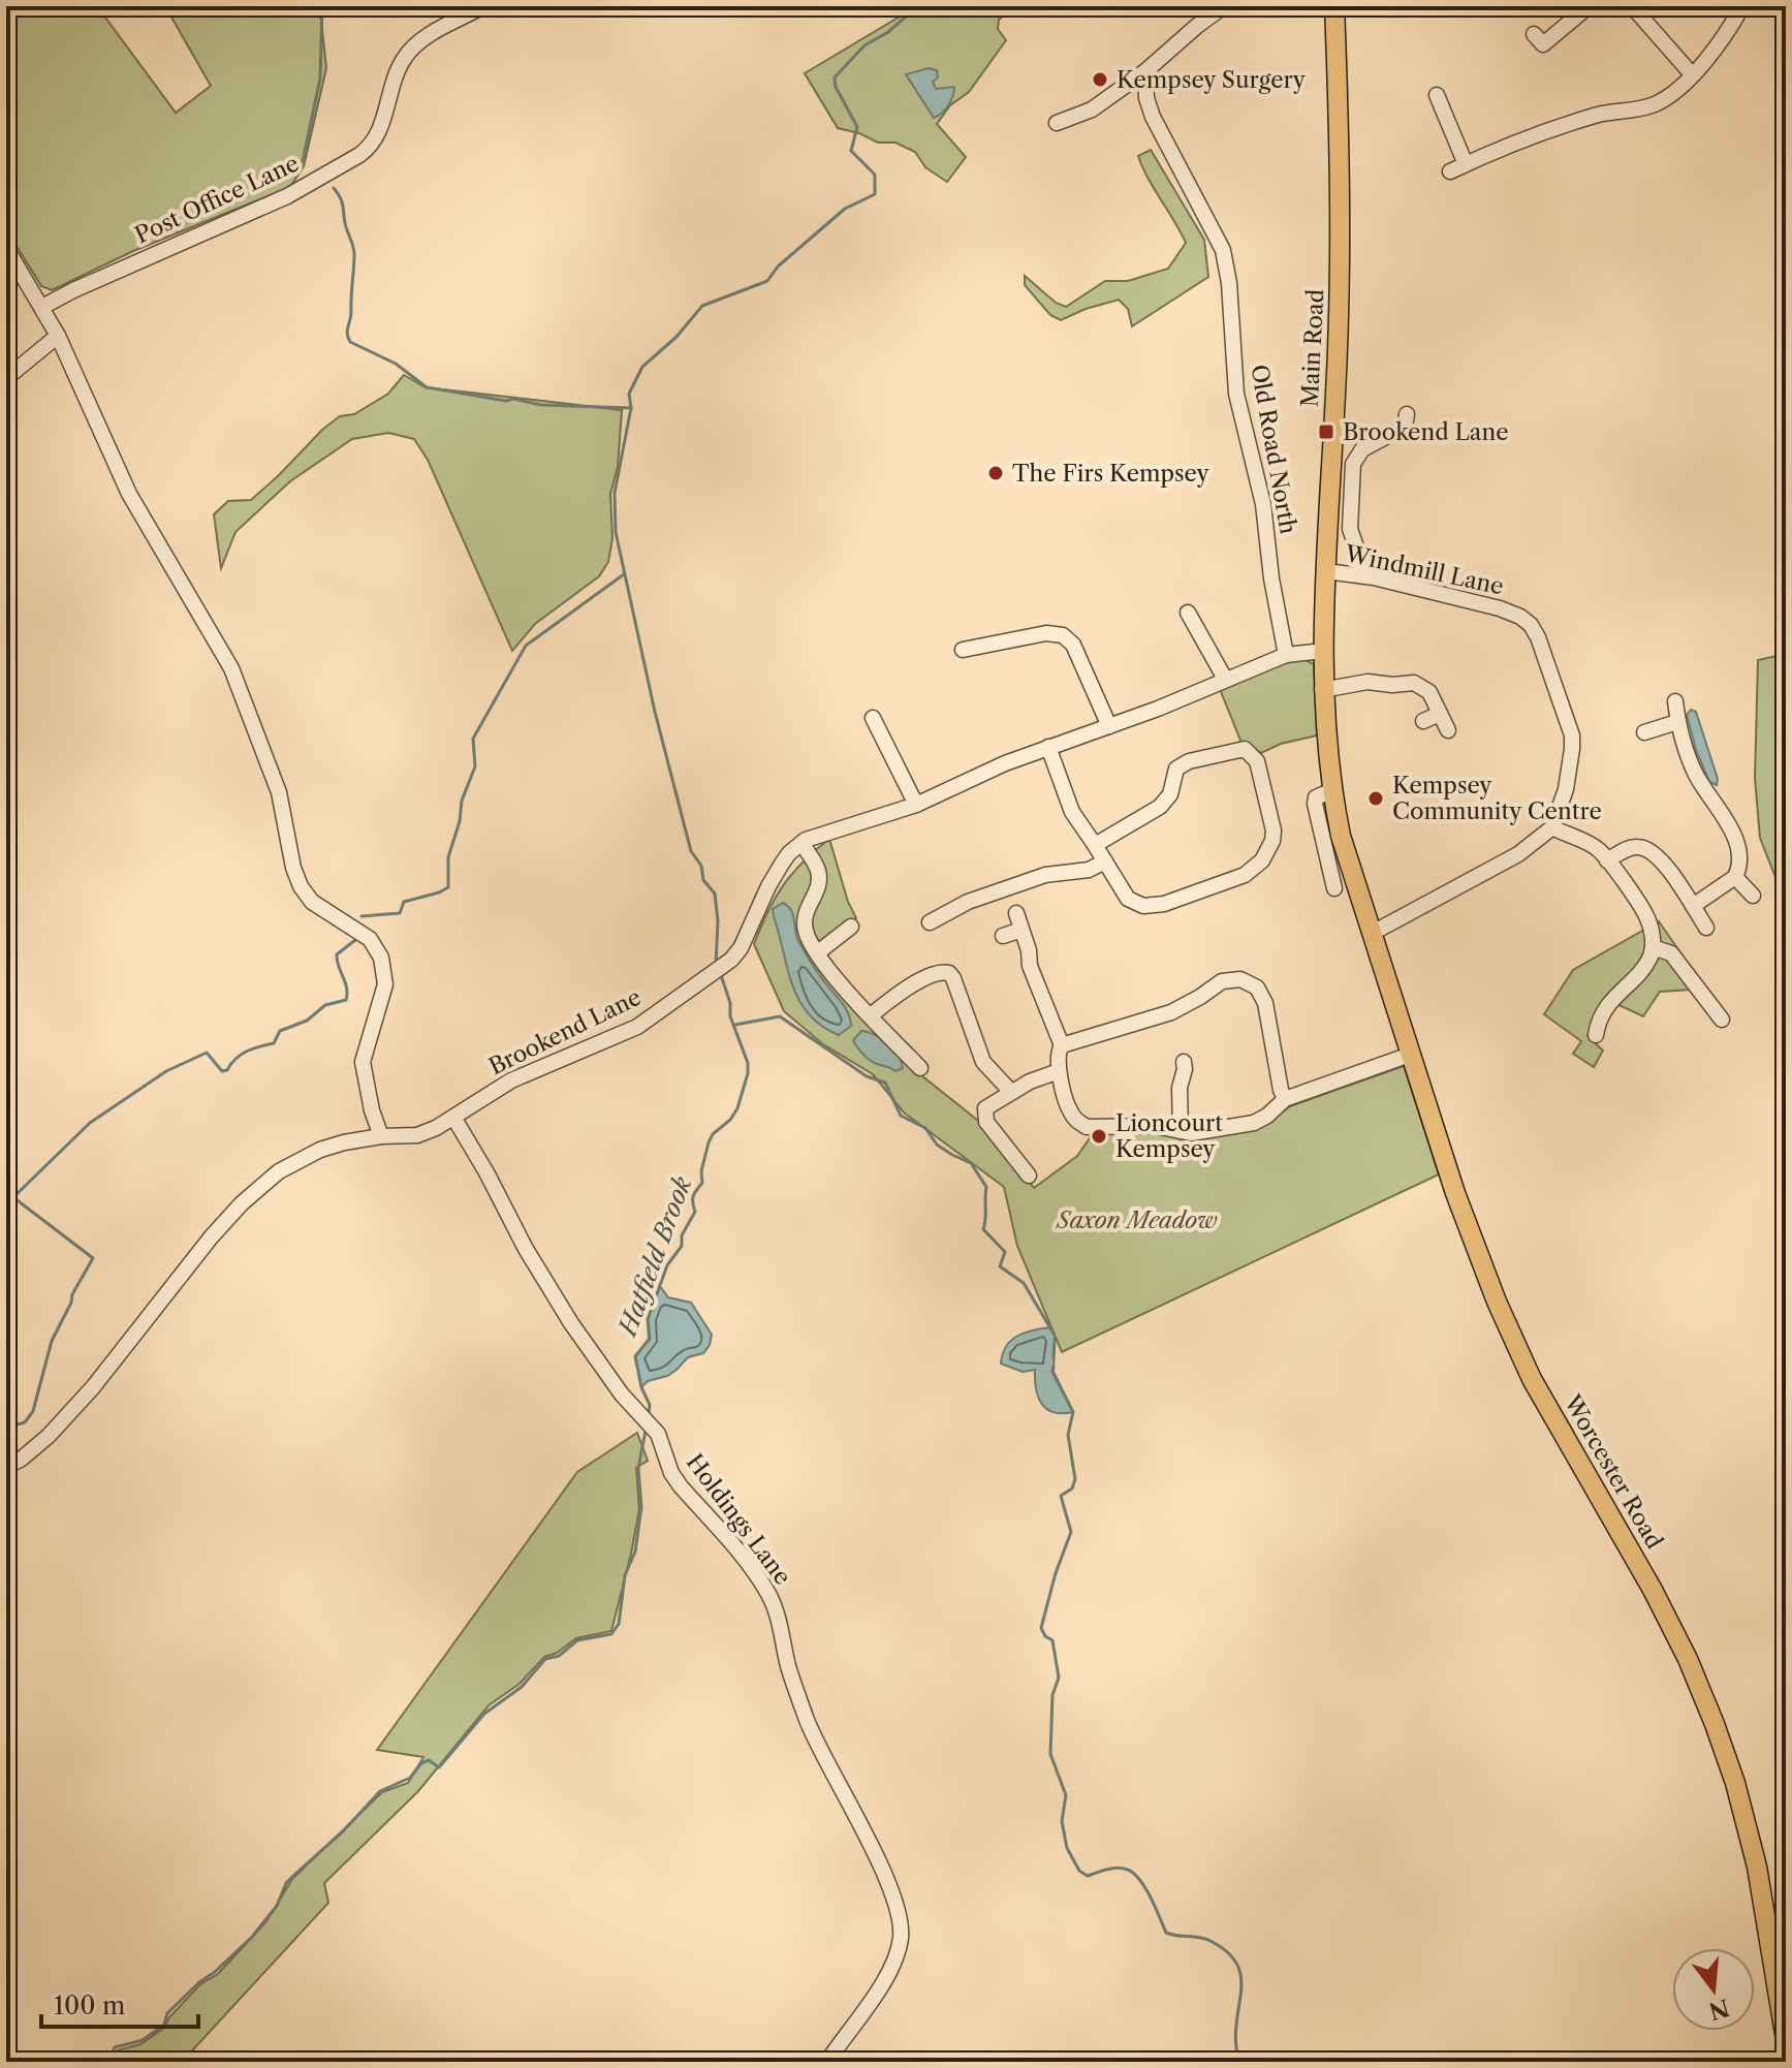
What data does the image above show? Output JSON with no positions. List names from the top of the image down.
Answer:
{
  "streets": {
    "main road": ["Main Road", "Worcester Road"],
    "street": [
      "Post Office Lane",
      "Old Road North",
      "Windmill Lane",
      "Brookend Lane",
      "Holdings Lane"
    ]
  },
  "crossings": [
    ["Main Road", "Windmill Lane"],
    ["Main Road", "Worcester Road"],
    ["Brookend Lane", "Holdings Lane"]
  ],
  "water": ["Hatfield Brook"],
  "parks": ["Saxon Meadow"],
  "places": {
    "other": [
      "Kempsey Surgery",
      "The Firs Kempsey",
      "Kempsey Community Centre",
      "Lioncourt Kempsey"
    ],
    "transit": ["Brookend Lane"]
  },
  "scale_bar": "100 m",
  "north": "bottom"
}
